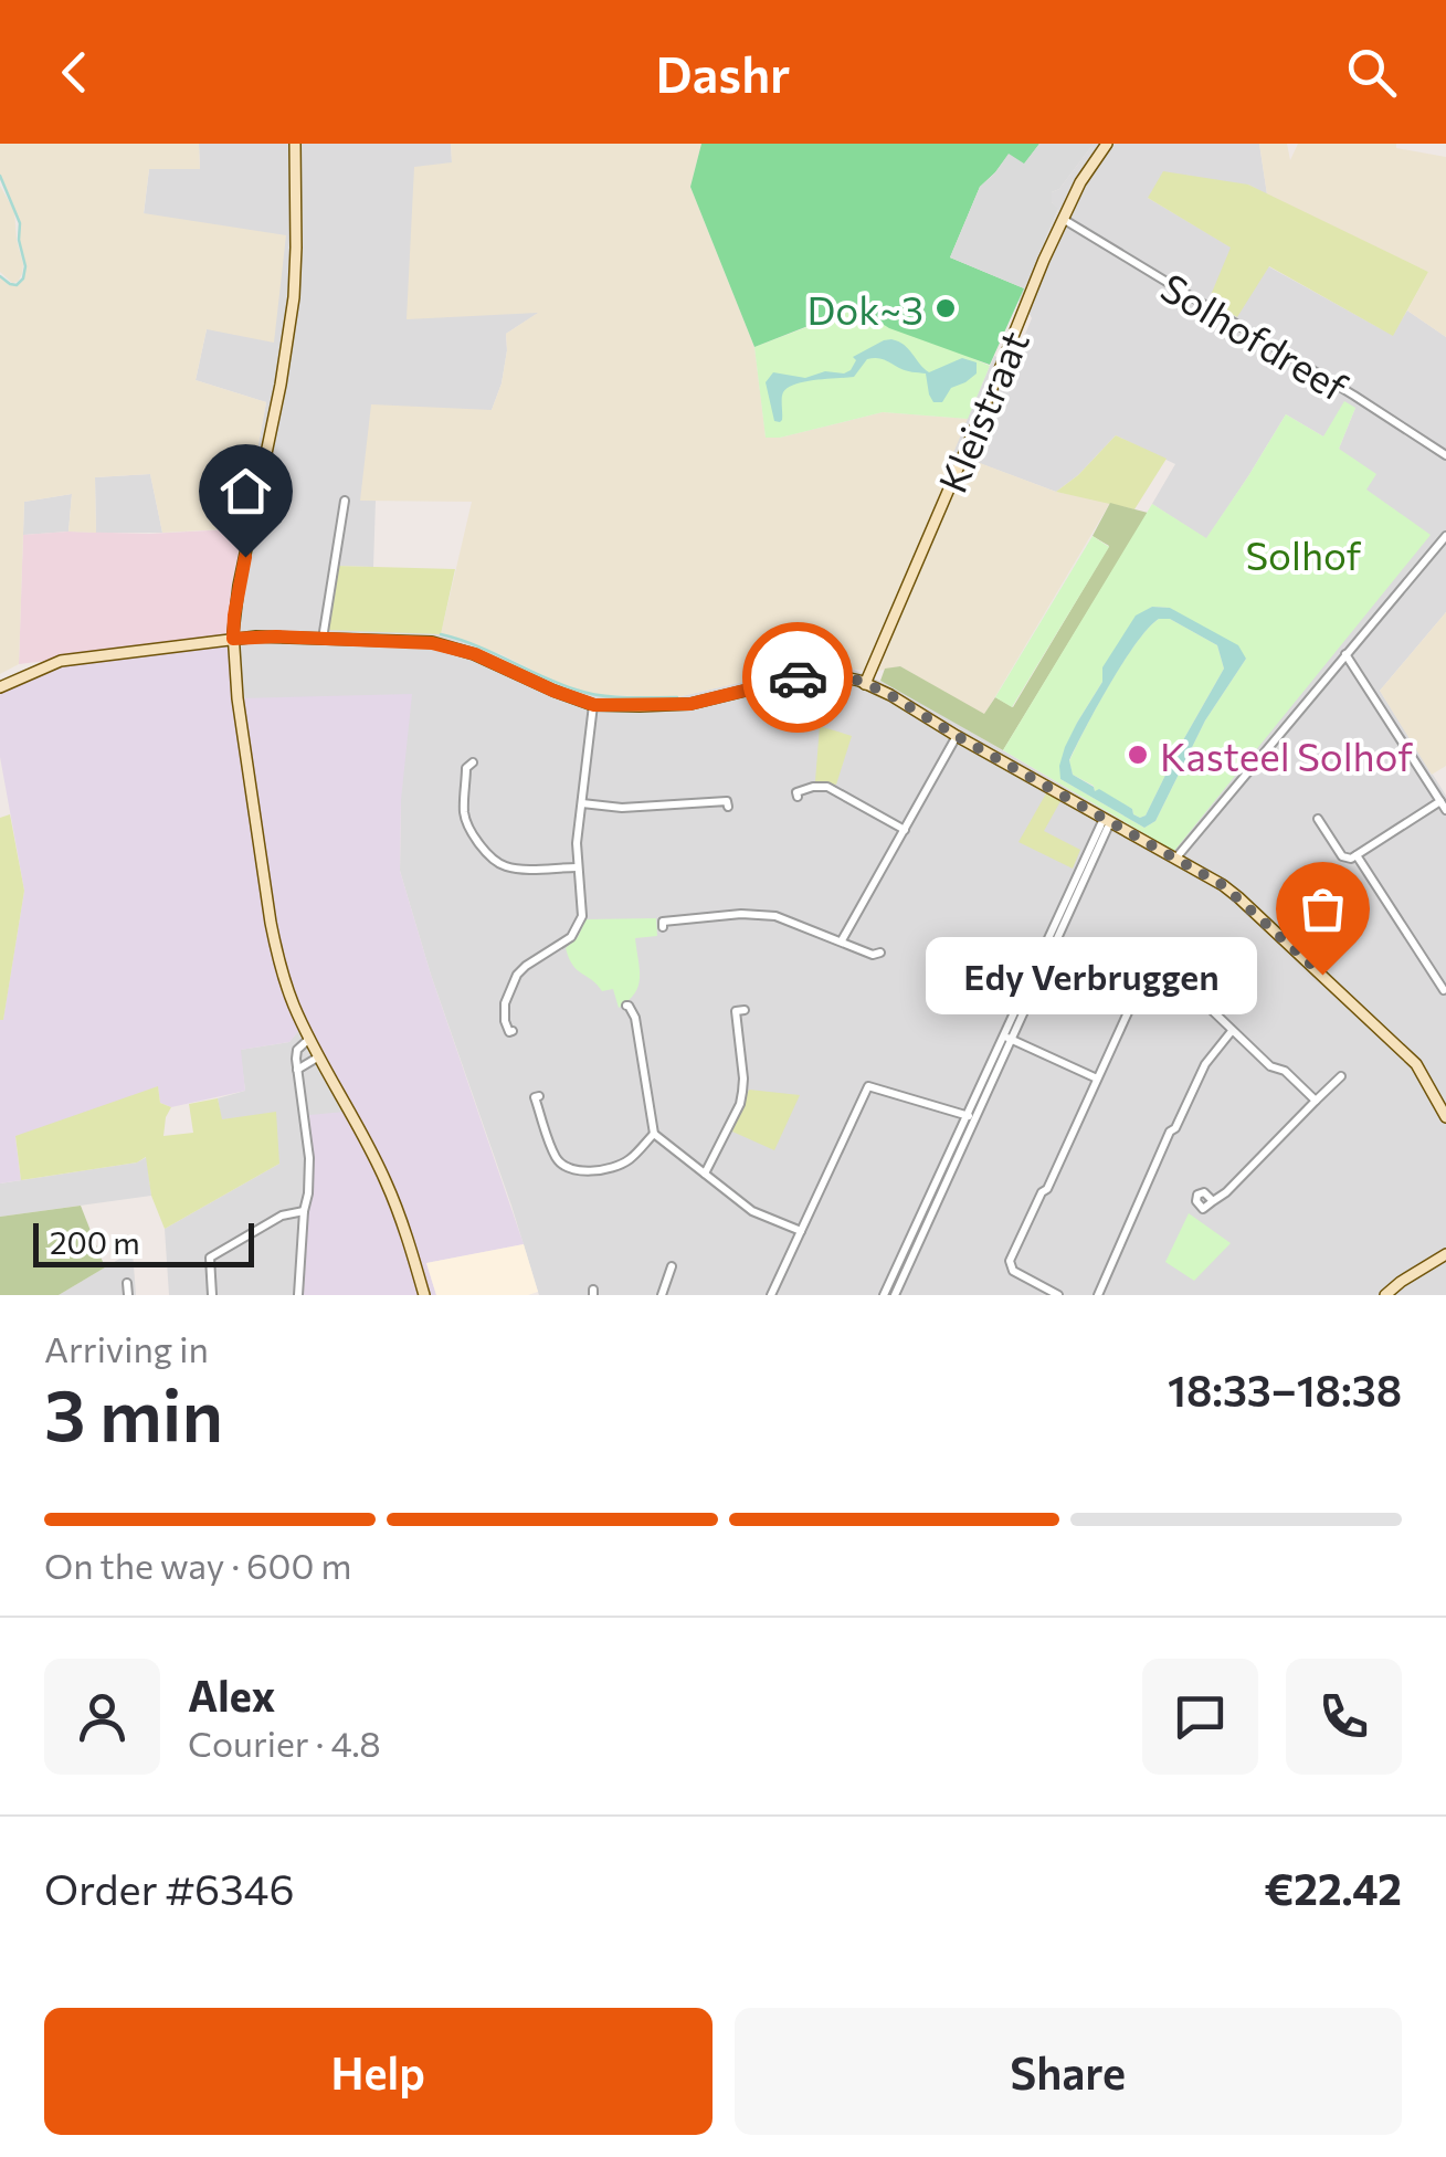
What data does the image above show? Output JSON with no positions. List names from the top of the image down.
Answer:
{
  "streets": {
    "street": ["Solhofdreef", "Kleistraat"]
  },
  "crossings": [
    ["Solhofdreef", "Kleistraat"]
  ],
  "parks": ["Solhof"],
  "places": ["Dok~3", "Kasteel Solhof", "Edy Verbruggen"],
  "scale_bar": "200 m",
  "page": {
    "header": "Dashr",
    "bubble": "Edy Verbruggen",
    "scale": "200 m",
    "heading": ["3 min", "Arriving in", "18:33–18:38"],
    "panel": [
      "Alex",
      "Courier · 4.8",
      "Order #6346",
      "€22.42"
    ],
    "bar": "On the way · 600 m",
    "buttons": ["Help", "Share"]
  }
}
